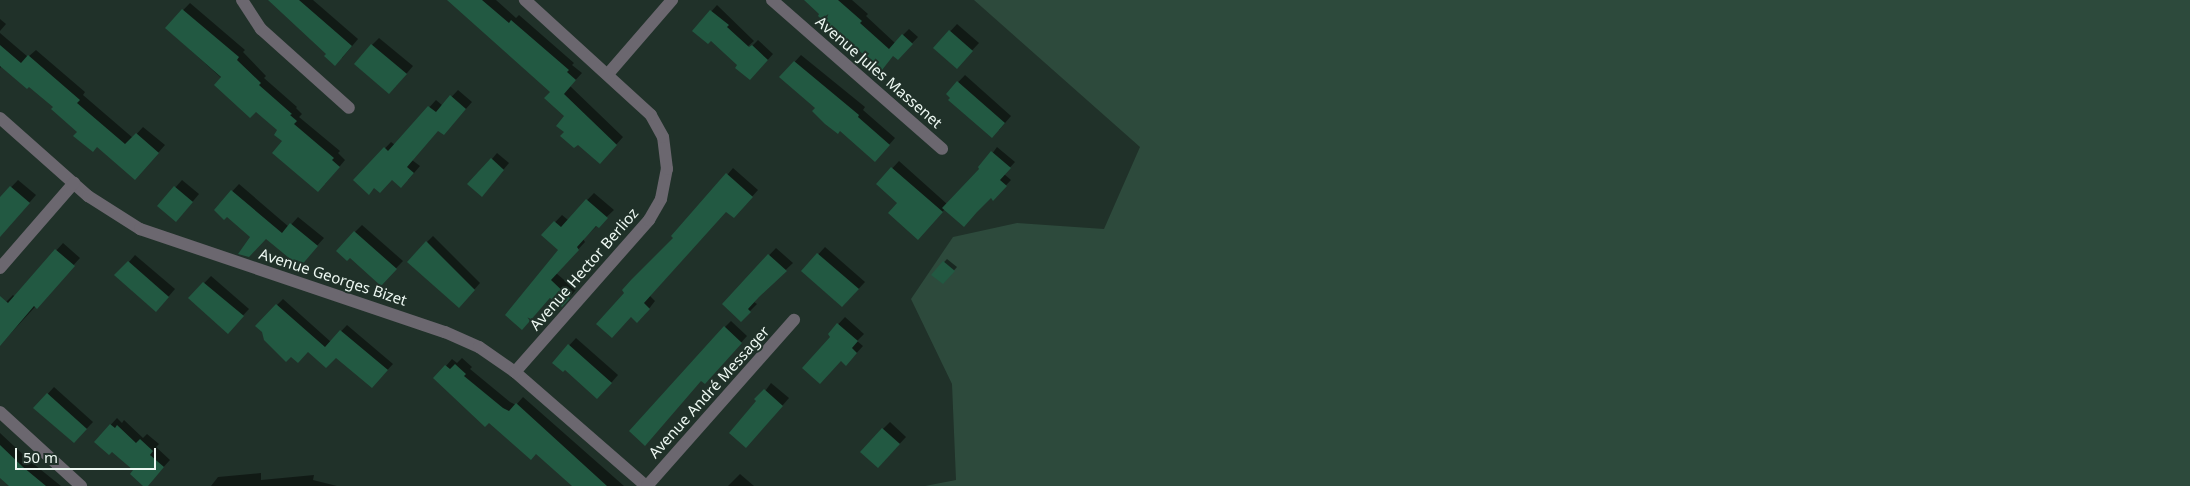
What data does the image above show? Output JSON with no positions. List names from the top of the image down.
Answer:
{
  "streets": {
    "street": [
      "Avenue Jules Massenet",
      "Avenue Hector Berlioz",
      "Avenue Georges Bizet",
      "Avenue André Messager"
    ]
  },
  "crossings": [
    ["Avenue Hector Berlioz", "Avenue Georges Bizet"],
    ["Avenue Georges Bizet", "Avenue André Messager"]
  ],
  "scale_bar": "50 m"
}
